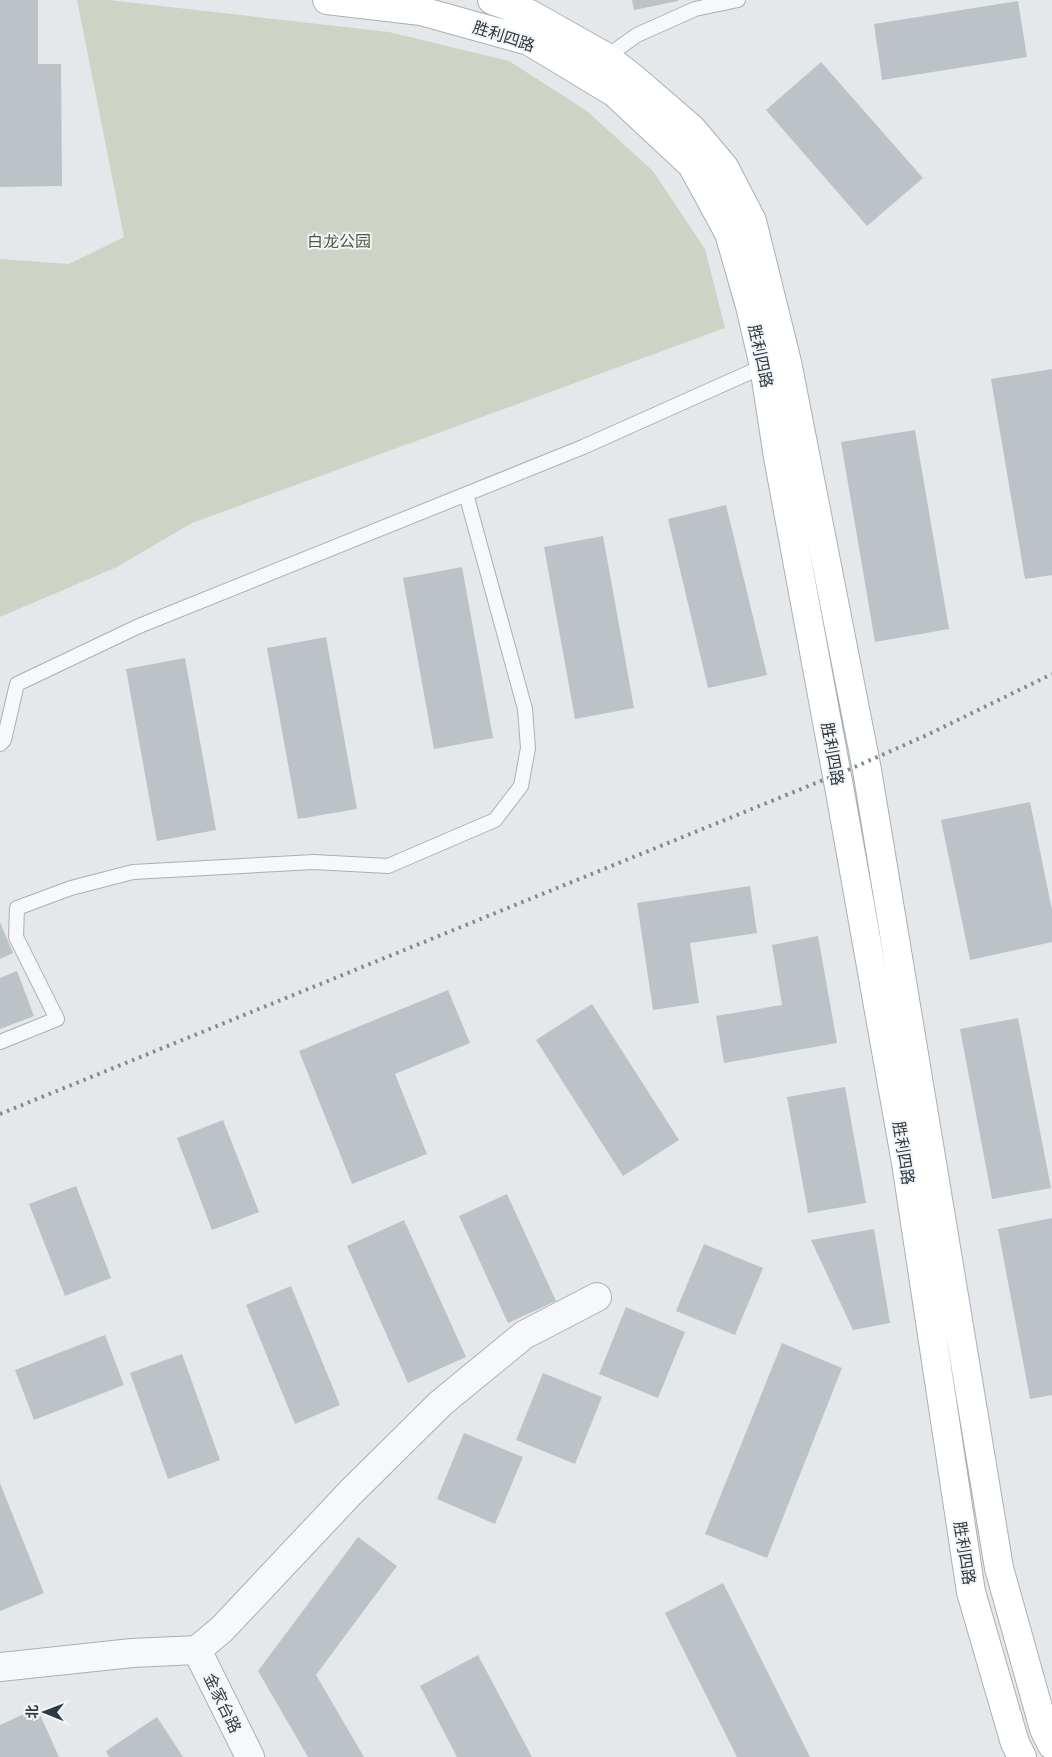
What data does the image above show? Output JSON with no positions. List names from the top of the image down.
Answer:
{
  "streets": {
    "main road": ["胜利四路"],
    "street": ["金家台路"]
  },
  "parks": ["白龙公园"],
  "north": "left"
}
